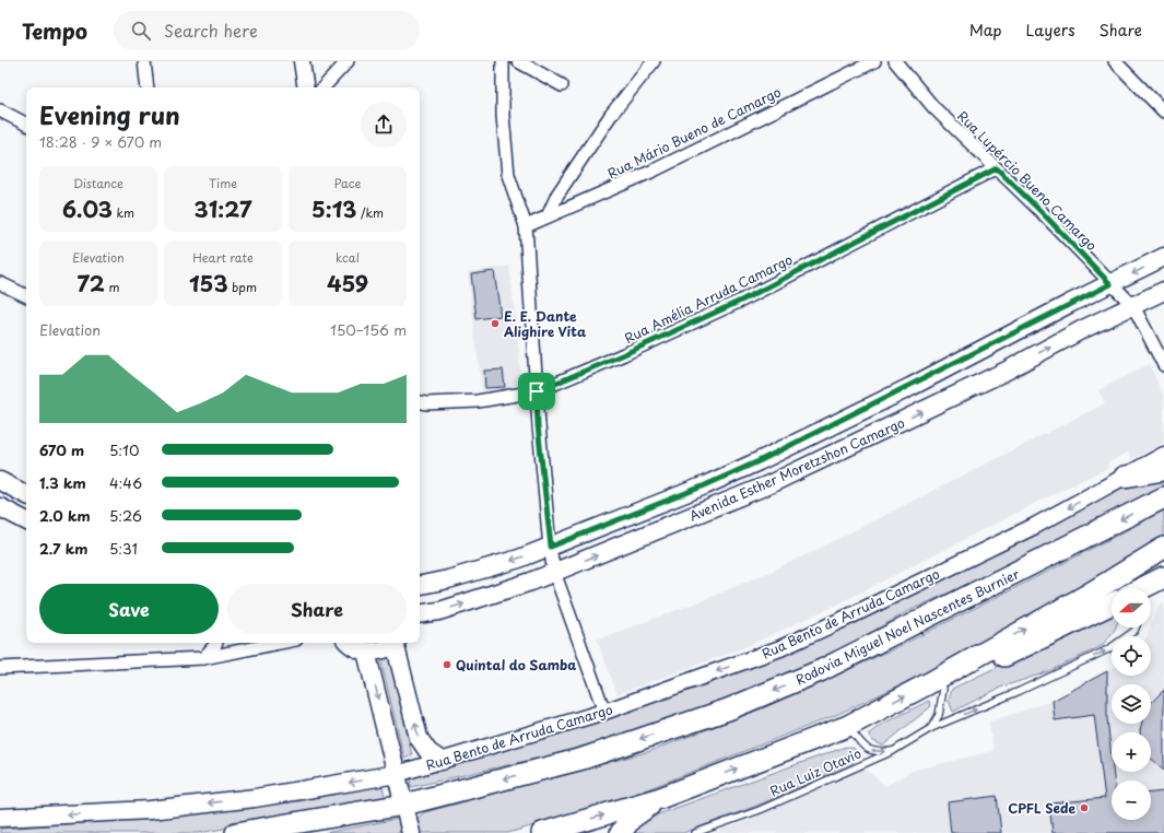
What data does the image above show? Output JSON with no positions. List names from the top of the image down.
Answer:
{
  "streets": {
    "highway": ["Rodovia Miguel Noel Nascentes Burnier"],
    "main road": ["Avenida Esther Moretzshon Camargo"],
    "street": [
      "Rua Mário Bueno de Camargo",
      "Rua Lupércio Bueno Camargo",
      "Rua Amélia Arruda Camargo",
      "Rua Bento de Arruda Camargo"
    ],
    "lane": ["Rua Luiz Otavio"]
  },
  "crossings": [
    ["Rua Lupércio Bueno Camargo", "Rua Amélia Arruda Camargo"],
    ["Rua Lupércio Bueno Camargo", "Avenida Esther Moretzshon Camargo"]
  ],
  "one_way": ["Rua Bento de Arruda Camargo"],
  "places": ["E. E. Dante Alighire Vita", "Quintal do Samba", "CPFL Sede"],
  "north": "left",
  "page": {
    "header": "Tempo",
    "search": "Search here",
    "nav": ["Map", "Layers", "Share"],
    "heading": ["Evening run", "18:28 · 9 × 670 m"],
    "stats": [
      ["Distance", "6.03 km"],
      ["Time", "31:27"],
      ["Pace", "5:13 /km"],
      ["Elevation", "72 m"],
      ["Heart rate", "153 bpm"],
      ["kcal", "459"]
    ],
    "chart": ["Elevation", "150–156 m"],
    "list": [
      {
        "name": "670 m",
        "note": "5:10"
      },
      {
        "name": "1.3 km",
        "note": "4:46"
      },
      {
        "name": "2.0 km",
        "note": "5:26"
      },
      {
        "name": "2.7 km",
        "note": "5:31"
      }
    ],
    "buttons": ["Save", "Share"],
    "map_buttons": ["+", "−"]
  }
}
